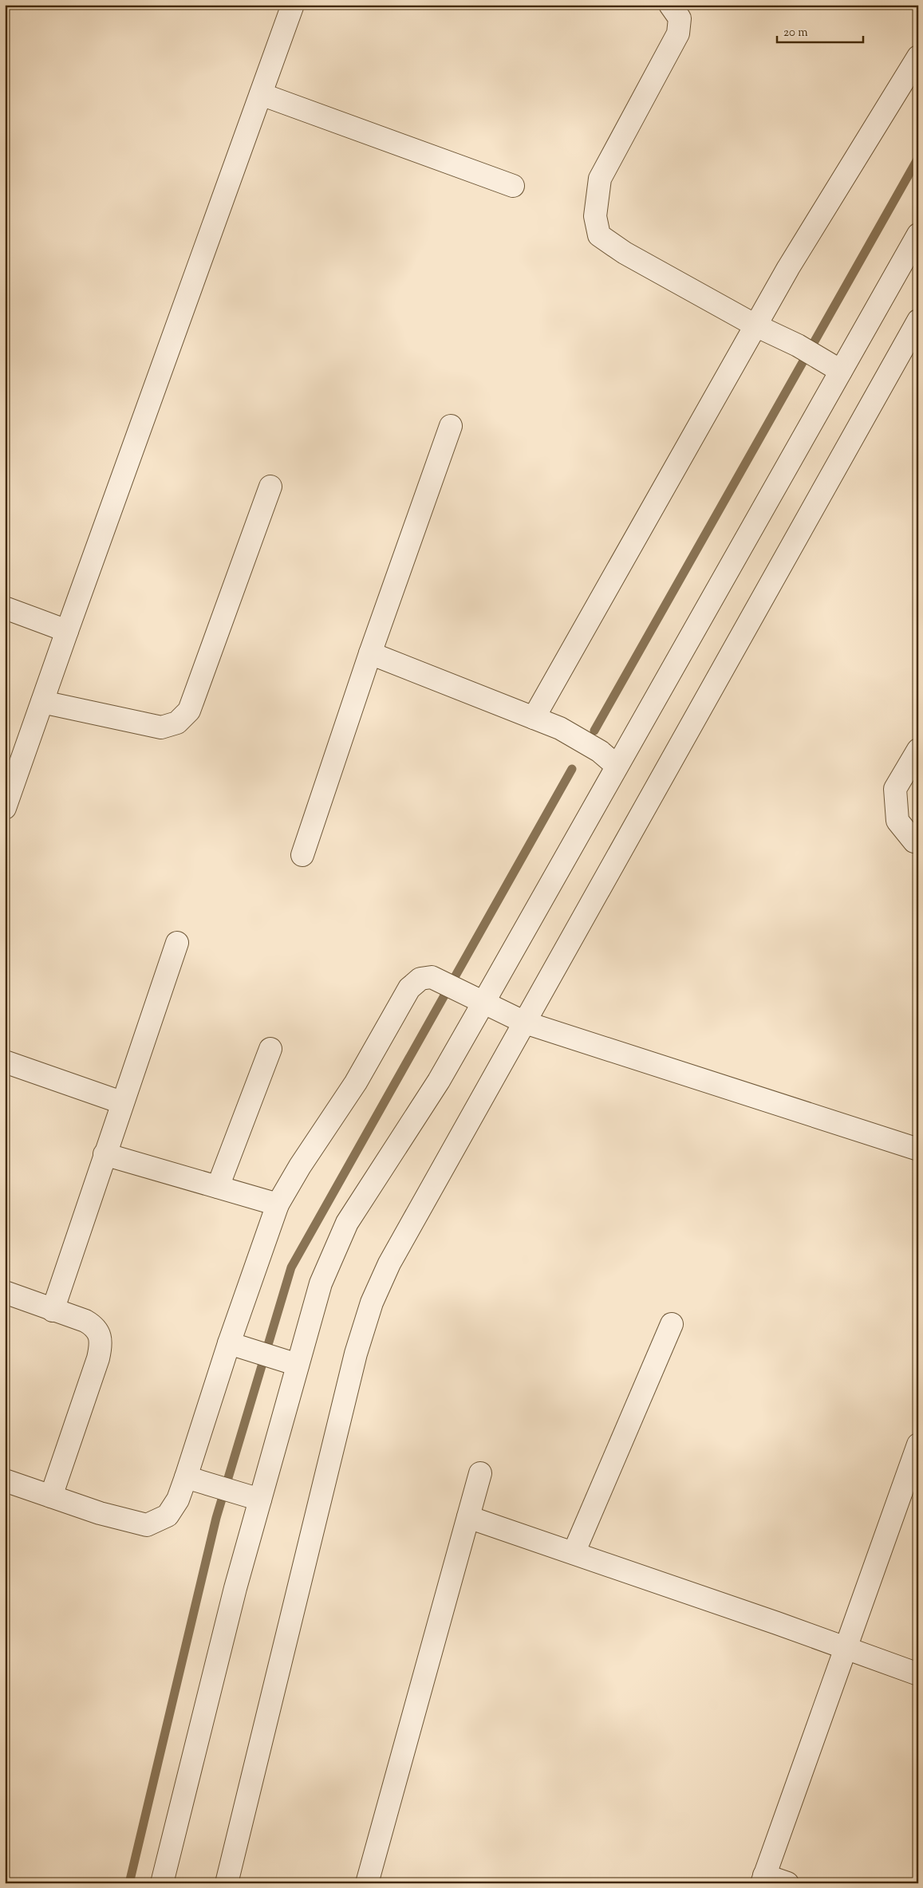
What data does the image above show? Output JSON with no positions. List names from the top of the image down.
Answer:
{
  "scale_bar": "20 m"
}
